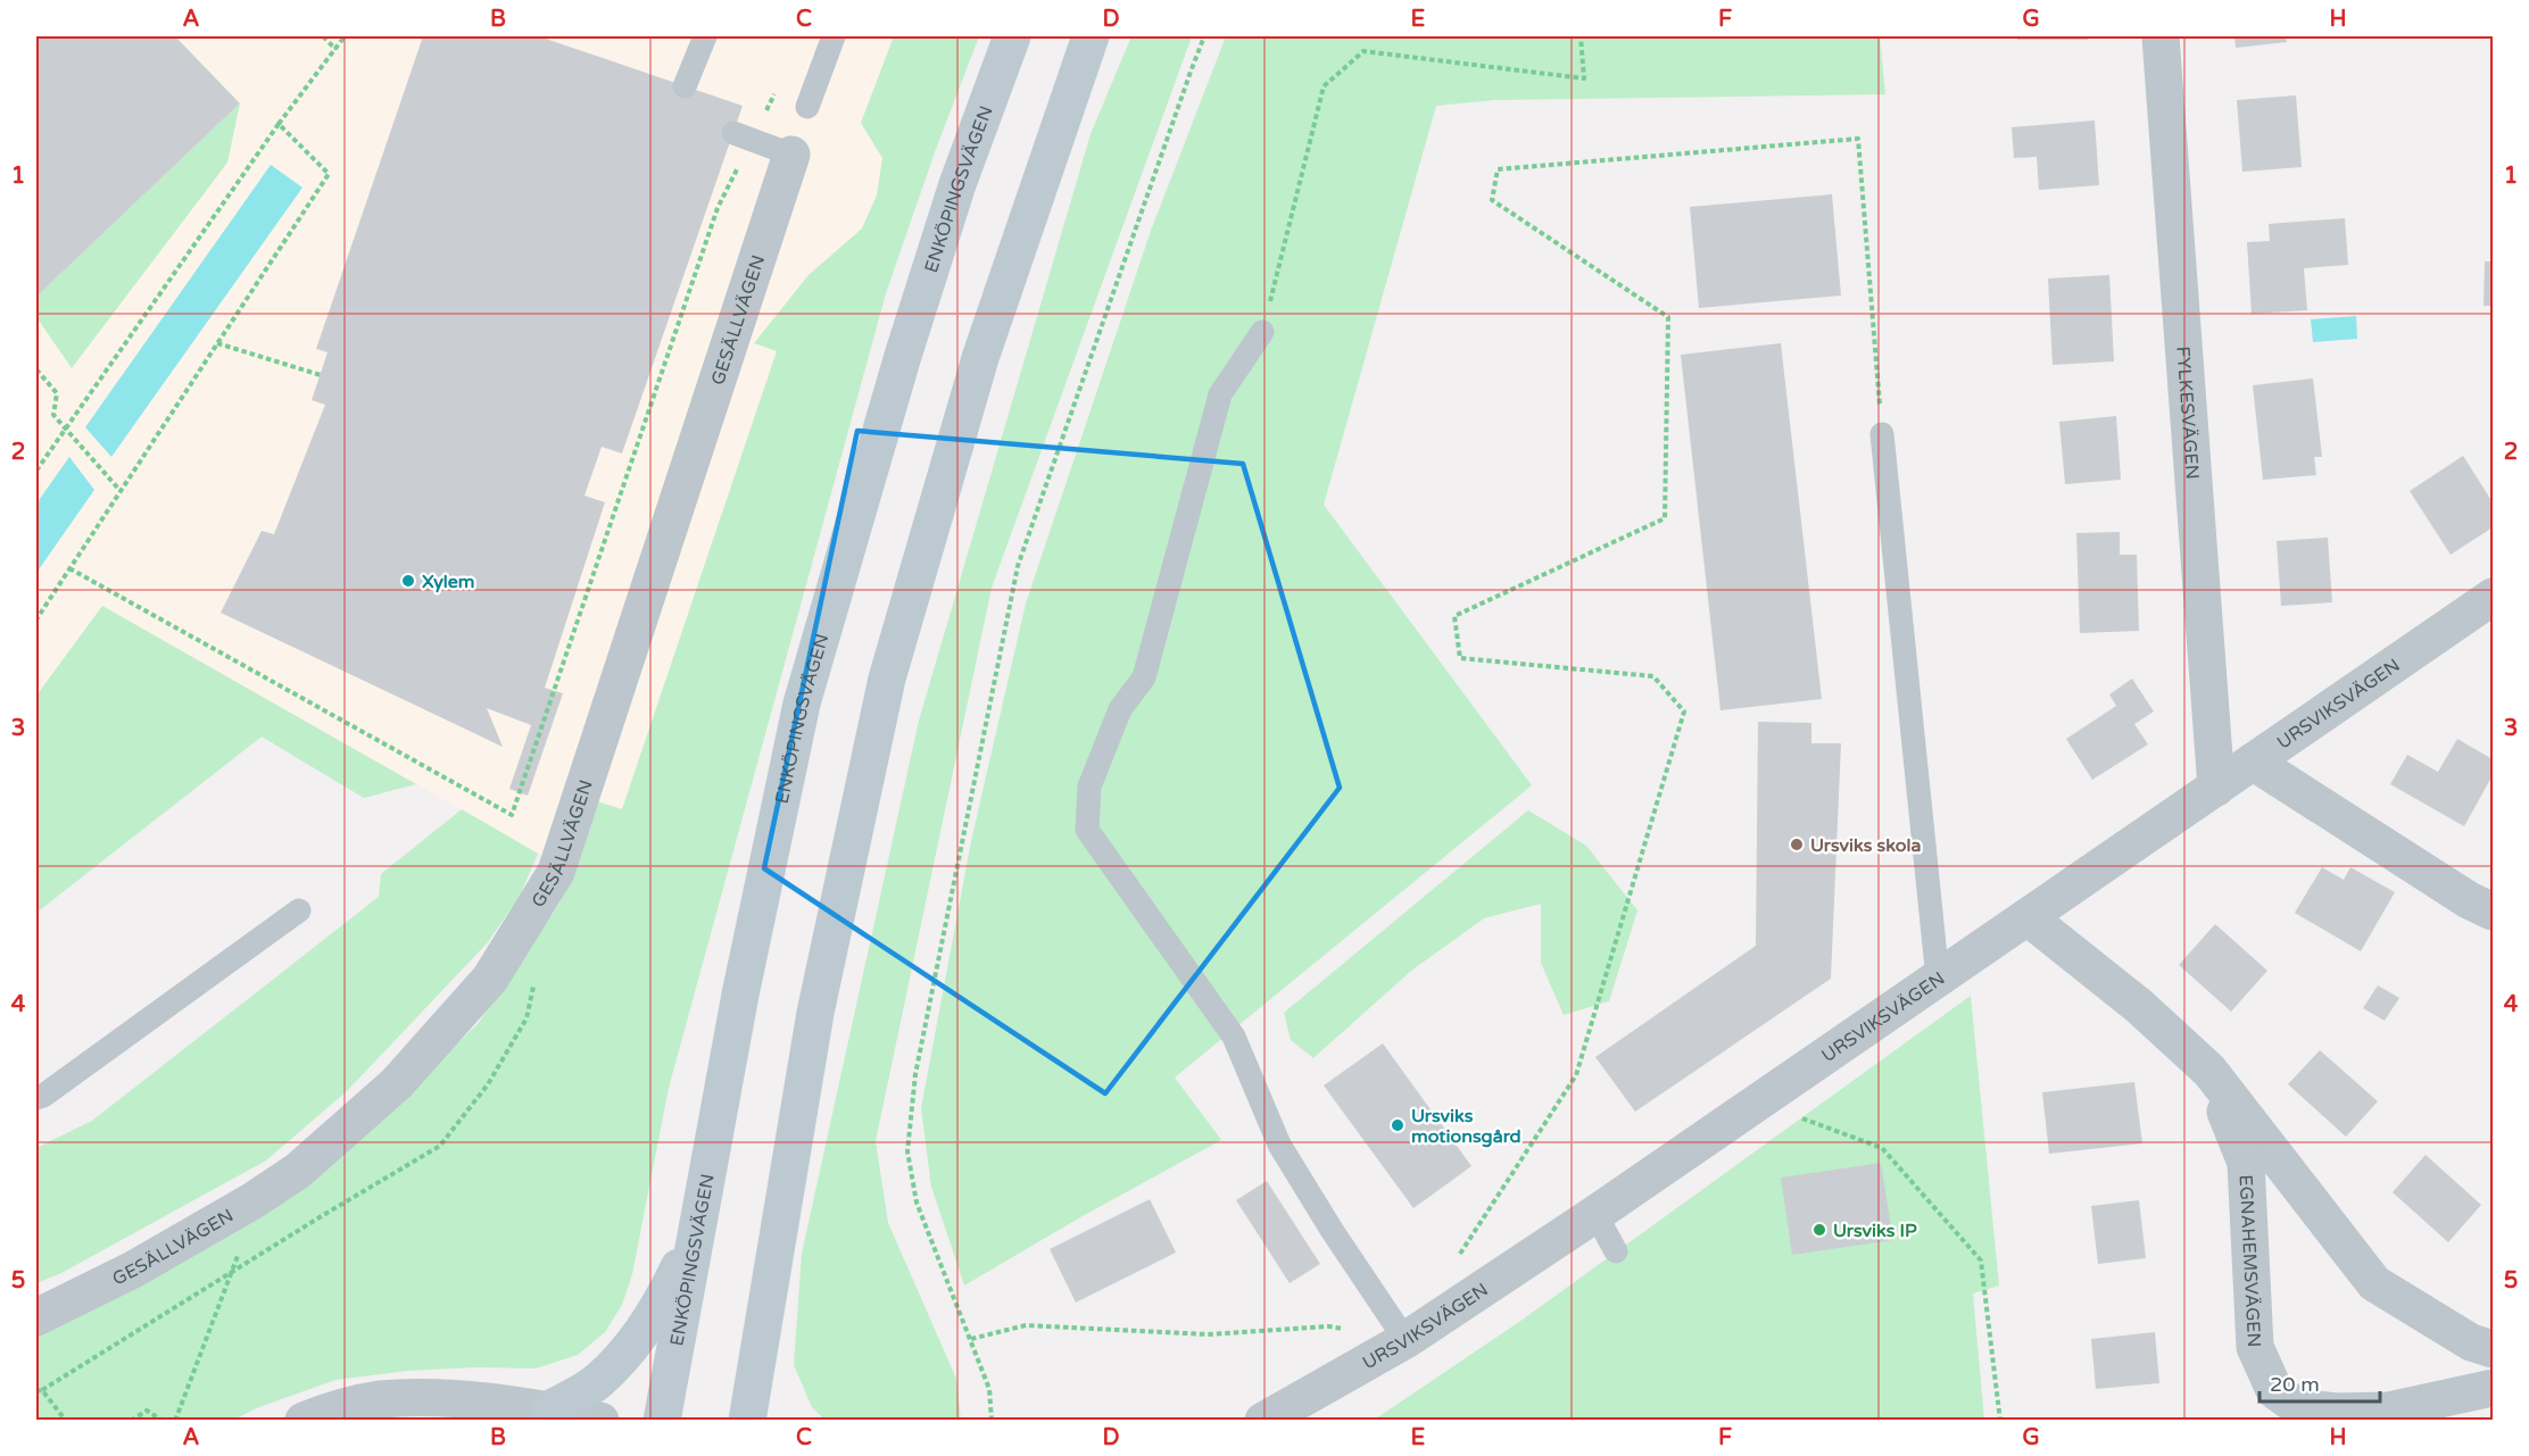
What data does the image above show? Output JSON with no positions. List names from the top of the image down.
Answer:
{
  "streets": {
    "main road": ["ENKÖPINGSVÄGEN"],
    "street": [
      "GESÄLLVÄGEN",
      "FYLKESVÄGEN",
      "URSVIKSVÄGEN",
      "EGNAHEMSVÄGEN"
    ]
  },
  "crossings": [
    ["FYLKESVÄGEN", "URSVIKSVÄGEN"],
    ["URSVIKSVÄGEN", "EGNAHEMSVÄGEN"]
  ],
  "places": [
    "Xylem",
    "Ursviks skola",
    "Ursviks motionsgård",
    "Ursviks IP"
  ],
  "scale_bar": "20 m",
  "grid": {
    "columns": [
      "A",
      "B",
      "C",
      "D",
      "E",
      "F",
      "G",
      "H"
    ],
    "rows": [
      "1",
      "2",
      "3",
      "4",
      "5"
    ]
  }
}
